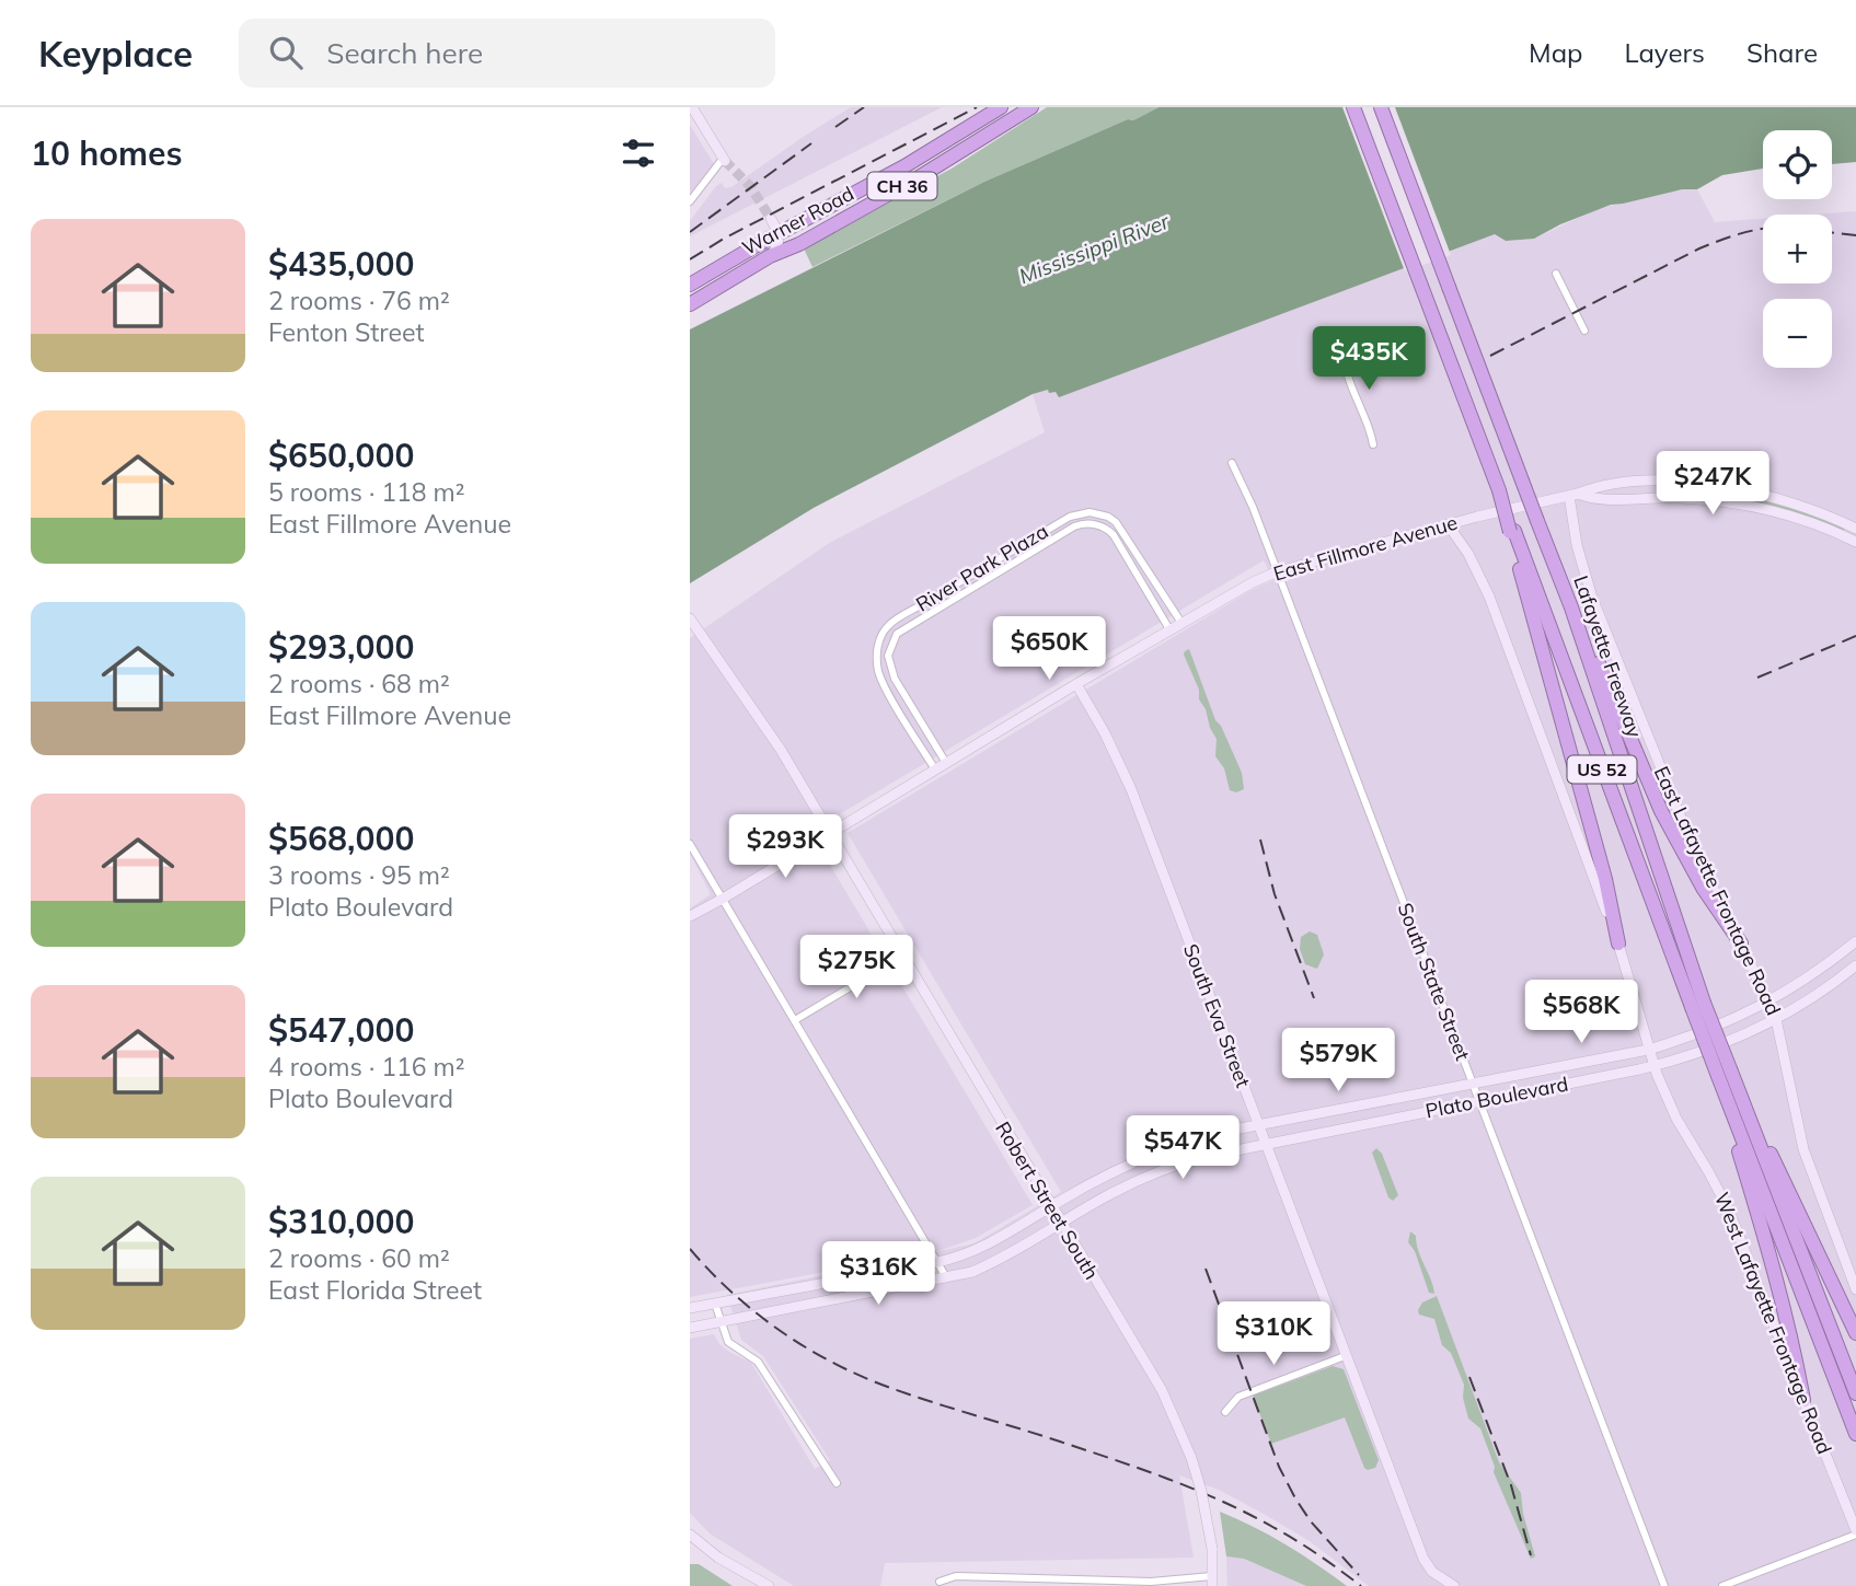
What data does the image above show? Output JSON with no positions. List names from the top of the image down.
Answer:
{
  "streets": {
    "highway": [
      "CH 36",
      "Warner Road",
      "Lafayette Freeway",
      "US 52"
    ],
    "main road": [
      "East Fillmore Avenue",
      "East Lafayette Frontage Road",
      "South Eva Street",
      "Plato Boulevard",
      "Robert Street South",
      "West Lafayette Frontage Road"
    ],
    "street": ["River Park Plaza", "South State Street"]
  },
  "crossings": [
    ["East Fillmore Avenue", "River Park Plaza"],
    ["East Fillmore Avenue", "East Lafayette Frontage Road"],
    ["East Fillmore Avenue", "South State Street"],
    ["East Fillmore Avenue", "South Eva Street"],
    ["East Fillmore Avenue", "Robert Street South"],
    ["East Fillmore Avenue", "West Lafayette Frontage Road"],
    ["East Lafayette Frontage Road", "Plato Boulevard"],
    ["South State Street", "Plato Boulevard"],
    ["South Eva Street", "Plato Boulevard"],
    ["Plato Boulevard", "Robert Street South"],
    ["Plato Boulevard", "West Lafayette Frontage Road"]
  ],
  "water": ["Mississippi River"],
  "page": {
    "header": "Keyplace",
    "search": "Search here",
    "nav": ["Map", "Layers", "Share"],
    "heading": "10 homes",
    "map_buttons": ["+", "−"],
    "list": [
      {
        "name": "$435,000",
        "note": "2 rooms · 76 m² · Fenton Street"
      },
      {
        "name": "$650,000",
        "note": "5 rooms · 118 m² · East Fillmore Avenue"
      },
      {
        "name": "$293,000",
        "note": "2 rooms · 68 m² · East Fillmore Avenue"
      },
      {
        "name": "$568,000",
        "note": "3 rooms · 95 m² · Plato Boulevard"
      },
      {
        "name": "$547,000",
        "note": "4 rooms · 116 m² · Plato Boulevard"
      },
      {
        "name": "$310,000",
        "note": "2 rooms · 60 m² · East Florida Street"
      }
    ],
    "price": [
      "$435K",
      "$247K",
      "$650K",
      "$293K",
      "$275K",
      "$568K",
      "$579K",
      "$547K",
      "$316K",
      "$310K"
    ]
  }
}
